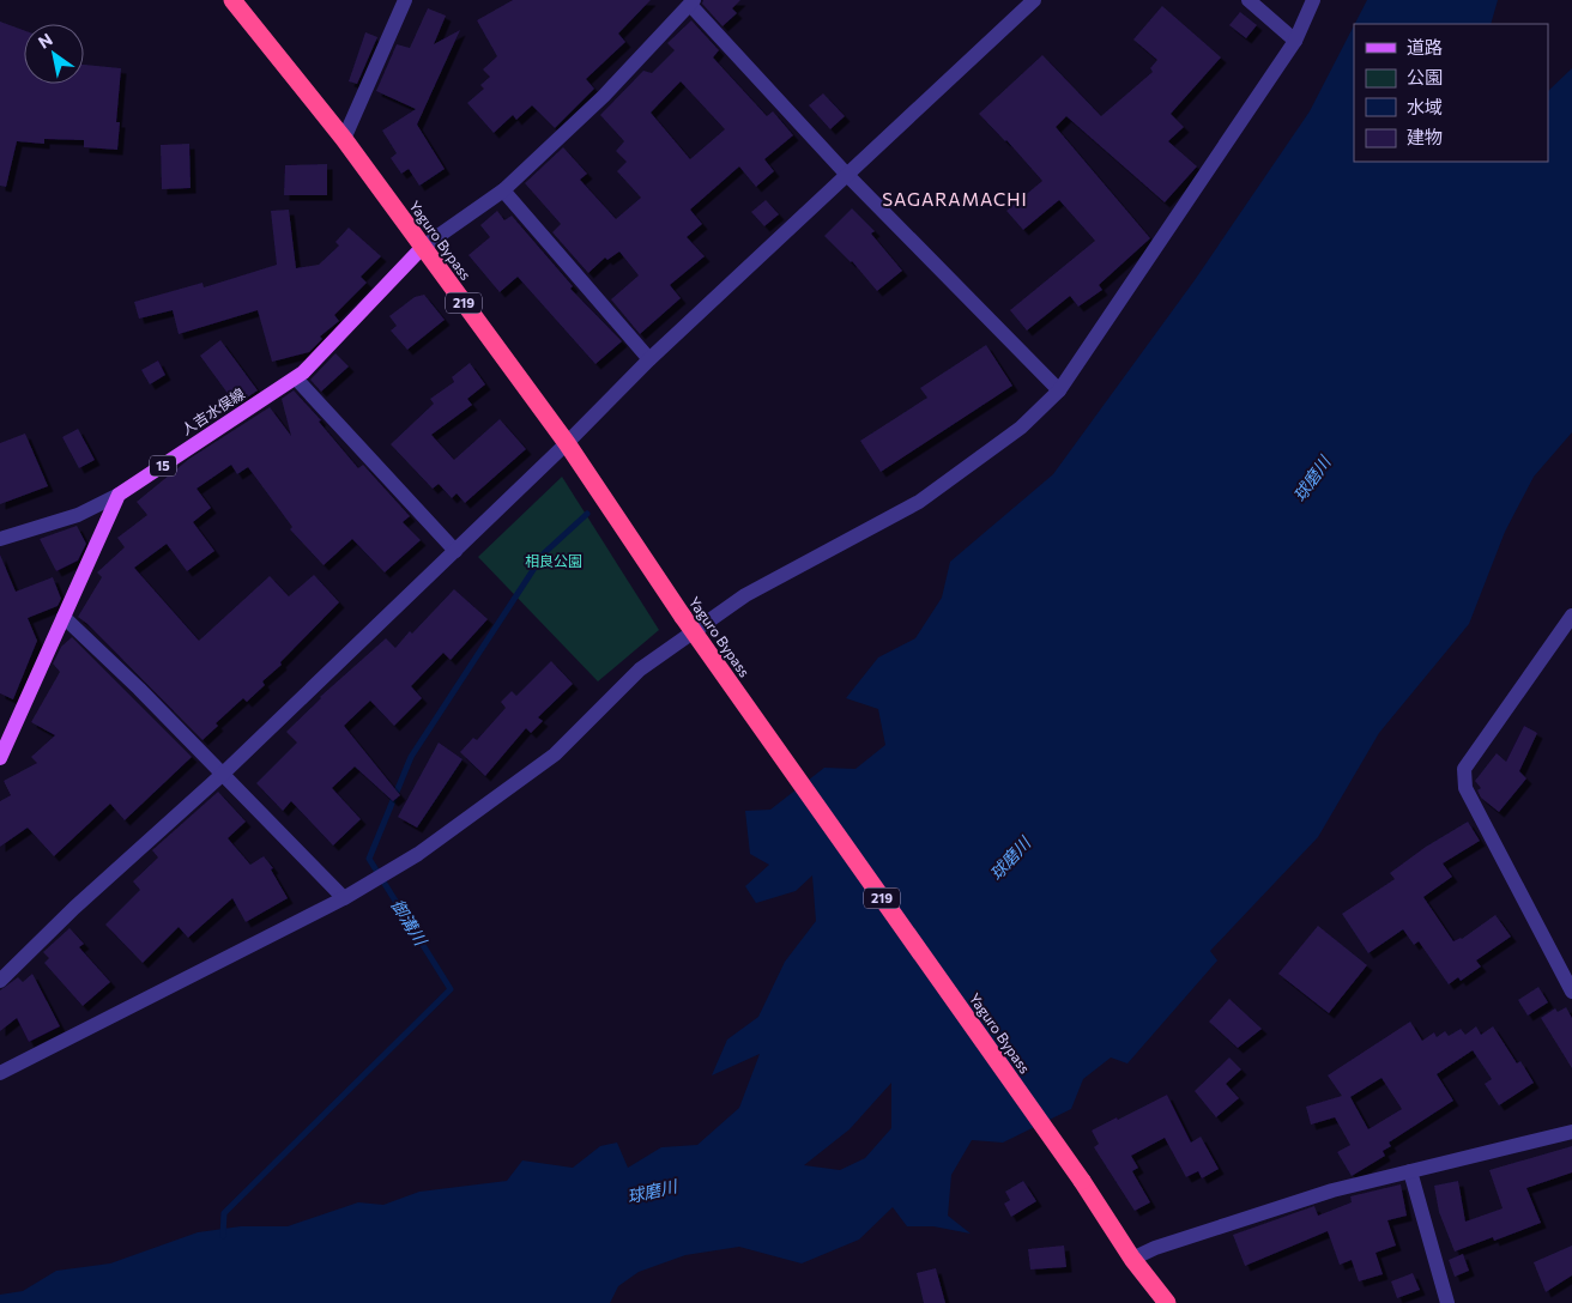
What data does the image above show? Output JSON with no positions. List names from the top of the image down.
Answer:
{
  "streets": {
    "highway": ["Yaguro Bypass", "219"],
    "main road": ["人吉水俣線", "15"]
  },
  "crossings": [
    ["Yaguro Bypass", "人吉水俣線"]
  ],
  "districts": ["SAGARAMACHI"],
  "water": ["球磨川", "御溝川"],
  "parks": ["相良公園"],
  "legend": [
    "道路",
    "公園",
    "水域",
    "建物"
  ],
  "north": "top left"
}
